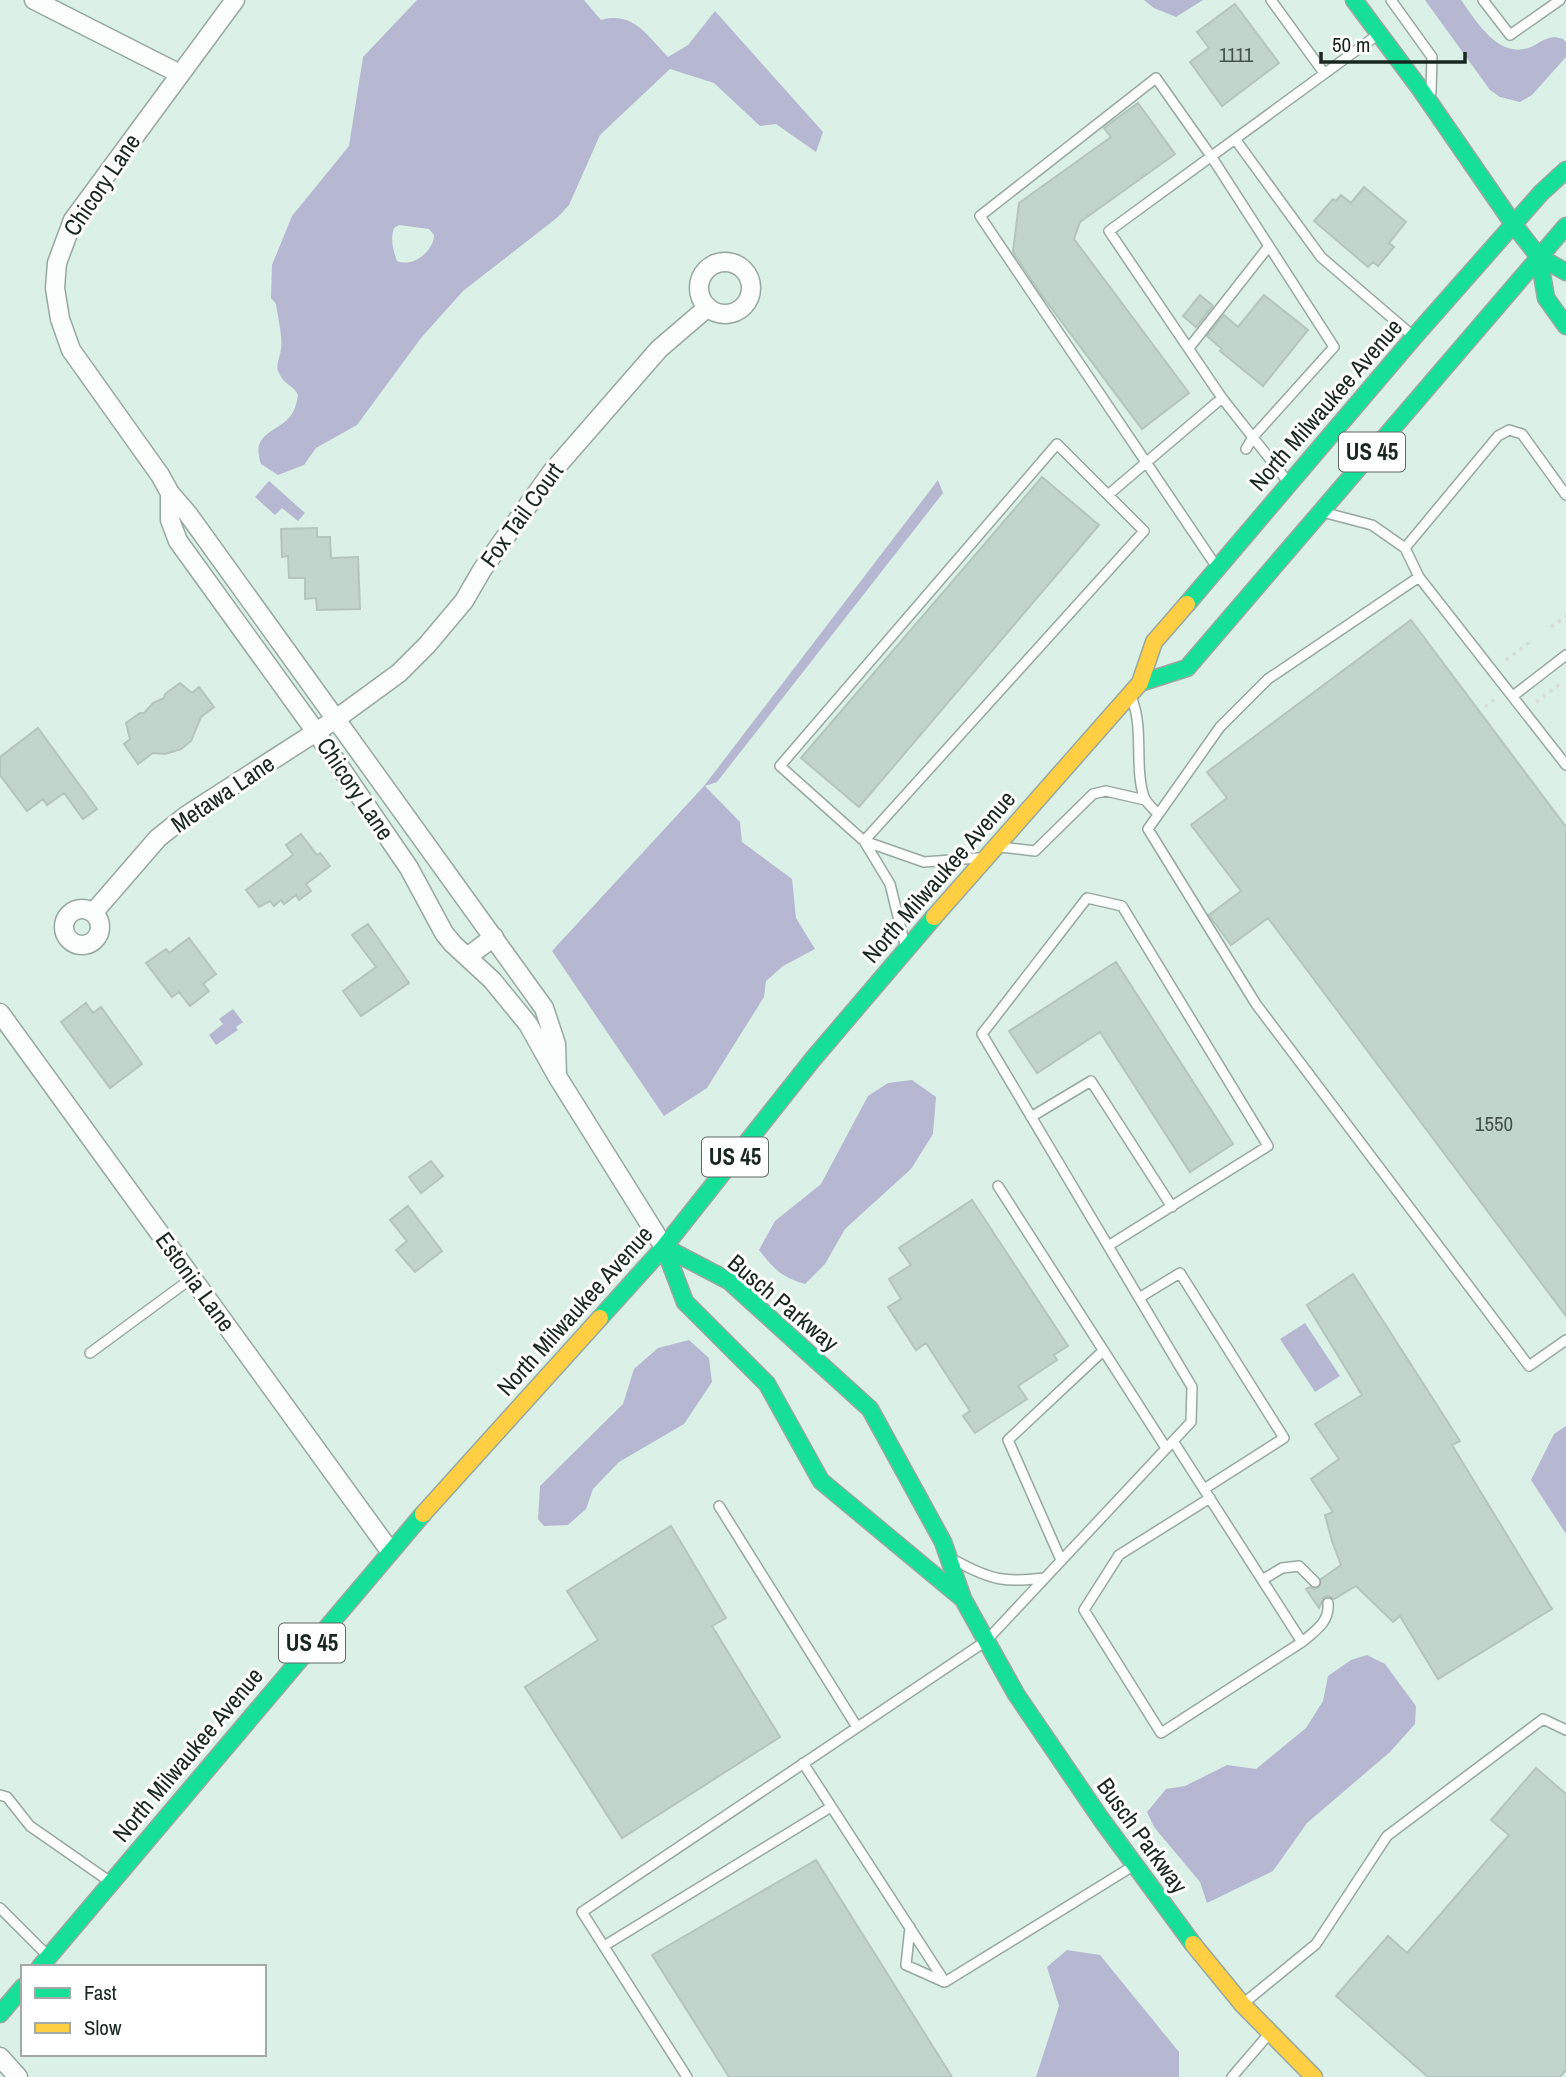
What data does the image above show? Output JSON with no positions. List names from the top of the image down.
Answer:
{
  "streets": {
    "main road": ["North Milwaukee Avenue", "US 45", "Busch Parkway"],
    "street": [
      "Chicory Lane",
      "Fox Tail Court",
      "Metawa Lane",
      "Estonia Lane"
    ]
  },
  "crossings": [
    ["Chicory Lane", "North Milwaukee Avenue"],
    ["Chicory Lane", "Fox Tail Court"],
    ["Chicory Lane", "Metawa Lane"],
    ["Chicory Lane", "Busch Parkway"],
    ["North Milwaukee Avenue", "US 45"],
    ["North Milwaukee Avenue", "Estonia Lane"],
    ["North Milwaukee Avenue", "Busch Parkway"],
    ["Fox Tail Court", "Metawa Lane"]
  ],
  "house_numbers": ["1111", "1550"],
  "legend": ["Fast", "Slow"],
  "scale_bar": "50 m"
}
